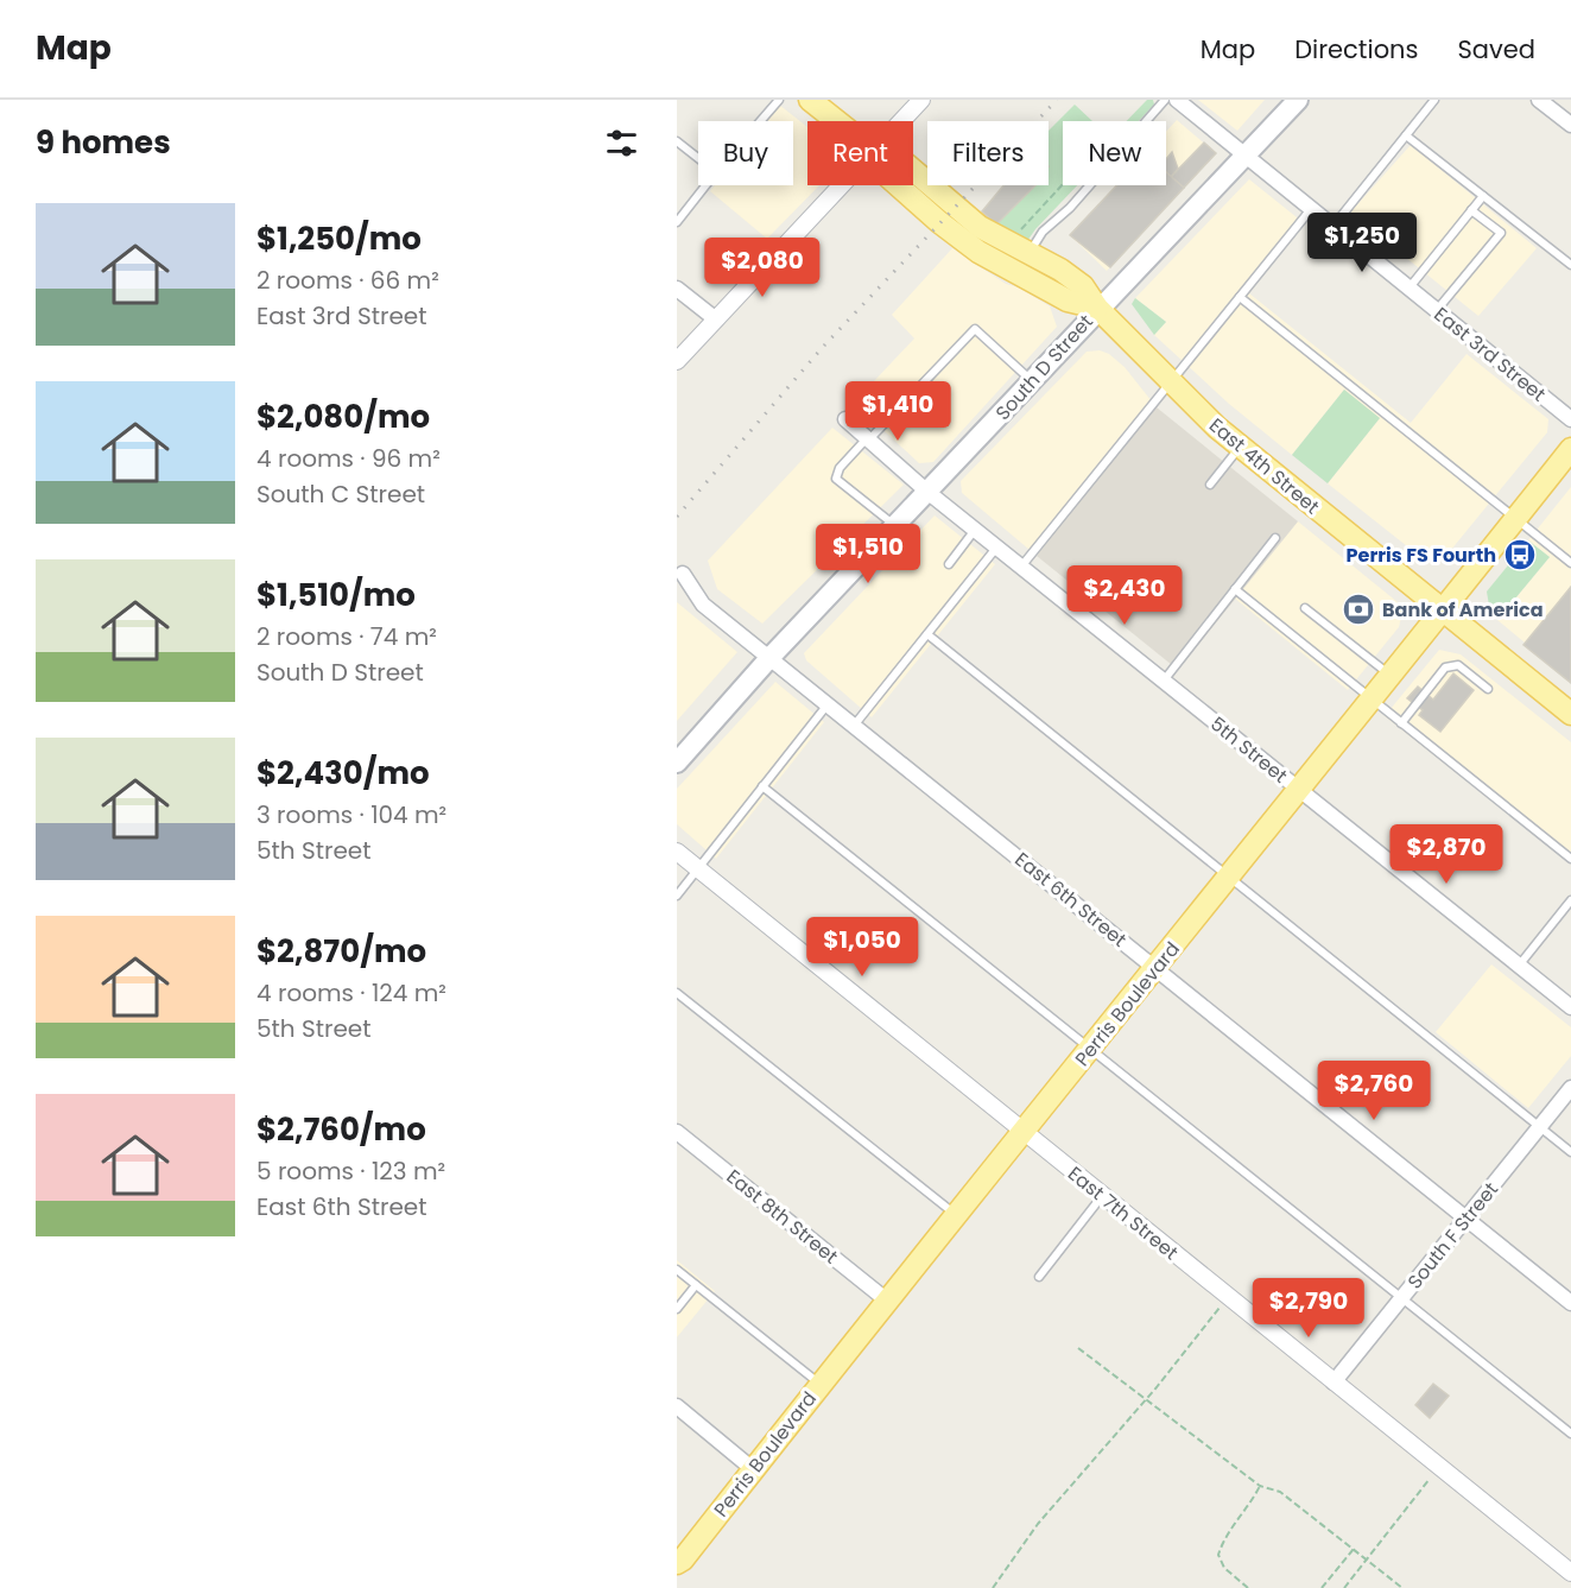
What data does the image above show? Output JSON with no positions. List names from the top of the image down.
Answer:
{
  "streets": {
    "main road": ["South D Street", "East 4th Street", "Perris Boulevard"],
    "street": [
      "East 3rd Street",
      "5th Street",
      "East 6th Street",
      "East 7th Street",
      "East 8th Street",
      "South F Street"
    ]
  },
  "crossings": [
    ["East 3rd Street", "South D Street"],
    ["South D Street", "East 4th Street"],
    ["South D Street", "5th Street"],
    ["South D Street", "East 6th Street"],
    ["East 4th Street", "Perris Boulevard"],
    ["5th Street", "Perris Boulevard"],
    ["East 6th Street", "Perris Boulevard"],
    ["East 6th Street", "South F Street"],
    ["Perris Boulevard", "East 7th Street"],
    ["Perris Boulevard", "East 8th Street"],
    ["East 7th Street", "South F Street"]
  ],
  "places": {
    "bus stop": ["Perris FS Fourth"],
    "bank": ["Bank of America"]
  },
  "page": {
    "header": "Map",
    "nav": ["Map", "Directions", "Saved"],
    "heading": "9 homes",
    "chip": [
      "Buy",
      "Rent",
      "Filters",
      "New"
    ],
    "list": [
      {
        "name": "$1,250/mo",
        "note": "2 rooms · 66 m² · East 3rd Street"
      },
      {
        "name": "$2,080/mo",
        "note": "4 rooms · 96 m² · South C Street"
      },
      {
        "name": "$1,510/mo",
        "note": "2 rooms · 74 m² · South D Street"
      },
      {
        "name": "$2,430/mo",
        "note": "3 rooms · 104 m² · 5th Street"
      },
      {
        "name": "$2,870/mo",
        "note": "4 rooms · 124 m² · 5th Street"
      },
      {
        "name": "$2,760/mo",
        "note": "5 rooms · 123 m² · East 6th Street"
      }
    ],
    "price": [
      "$1,250",
      "$2,080",
      "$1,410",
      "$1,510",
      "$2,430",
      "$2,870",
      "$1,050",
      "$2,760",
      "$2,790"
    ]
  }
}
